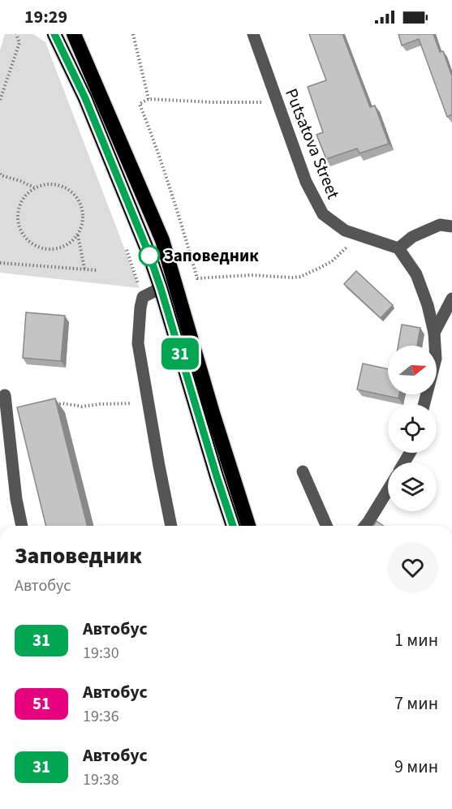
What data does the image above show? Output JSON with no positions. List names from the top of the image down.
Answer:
{
  "streets": {
    "street": ["Putsatova Street"]
  },
  "places": ["Заповедник"],
  "lines": ["bus line 31"],
  "north": "right",
  "page": {
    "status": "19:29",
    "on_map": "31",
    "heading": ["Заповедник", "Автобус"],
    "list": [
      {
        "mark": "31",
        "name": "Автобус",
        "note": "19:30",
        "value": "1 мин"
      },
      {
        "mark": "51",
        "name": "Автобус",
        "note": "19:36",
        "value": "7 мин"
      },
      {
        "mark": "31",
        "name": "Автобус",
        "note": "19:38",
        "value": "9 мин"
      }
    ]
  }
}
